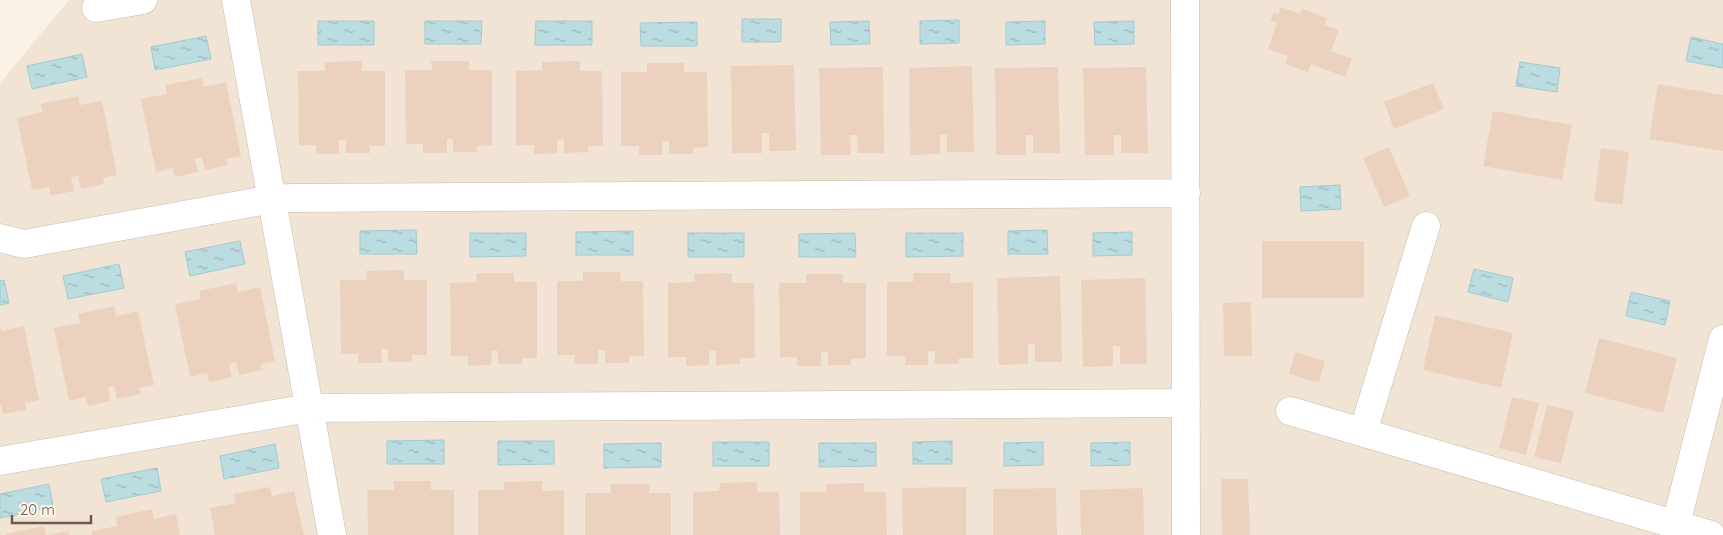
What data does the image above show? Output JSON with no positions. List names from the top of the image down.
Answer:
{
  "scale_bar": "20 m"
}
